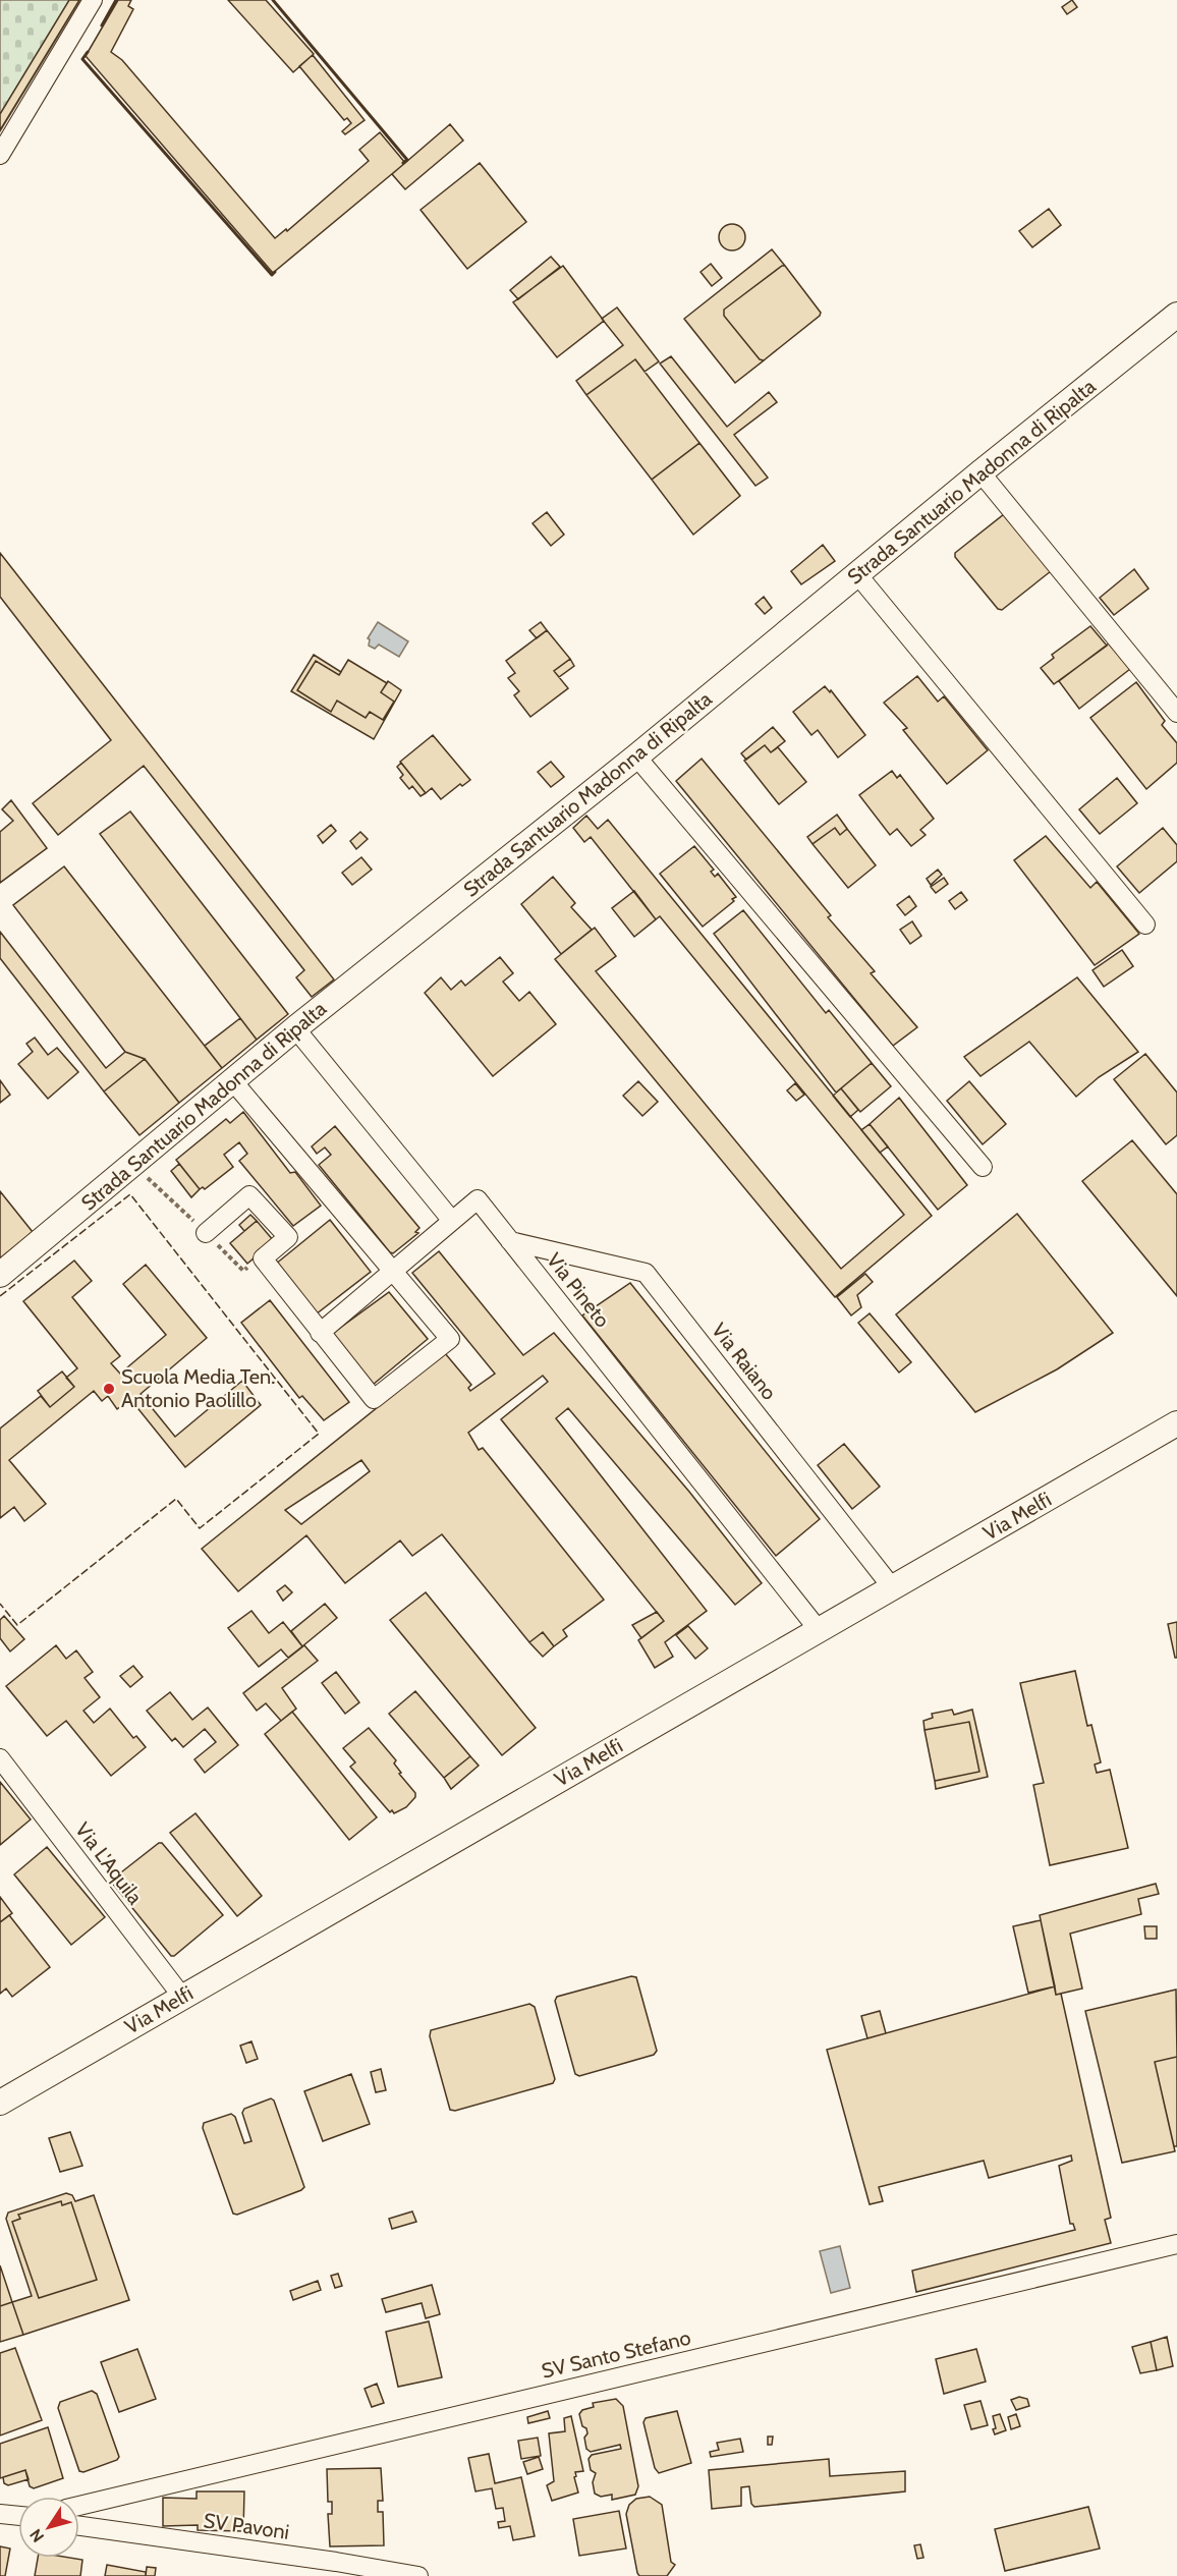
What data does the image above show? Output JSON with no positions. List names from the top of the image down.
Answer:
{
  "streets": {
    "street": [
      "Strada Santuario Madonna di Ripalta",
      "Via Pineto",
      "Via Raiano",
      "Via Melfi",
      "Via L'Aquila",
      "SV Santo Stefano",
      "SV Pavoni"
    ]
  },
  "crossings": [
    ["Via Pineto", "Via Raiano"],
    ["Via Pineto", "Via Melfi"],
    ["Via Raiano", "Via Melfi"],
    ["Via Melfi", "Via L'Aquila"]
  ],
  "places": ["Scuola Media Ten. Antonio Paolillo"],
  "north": "bottom left"
}
